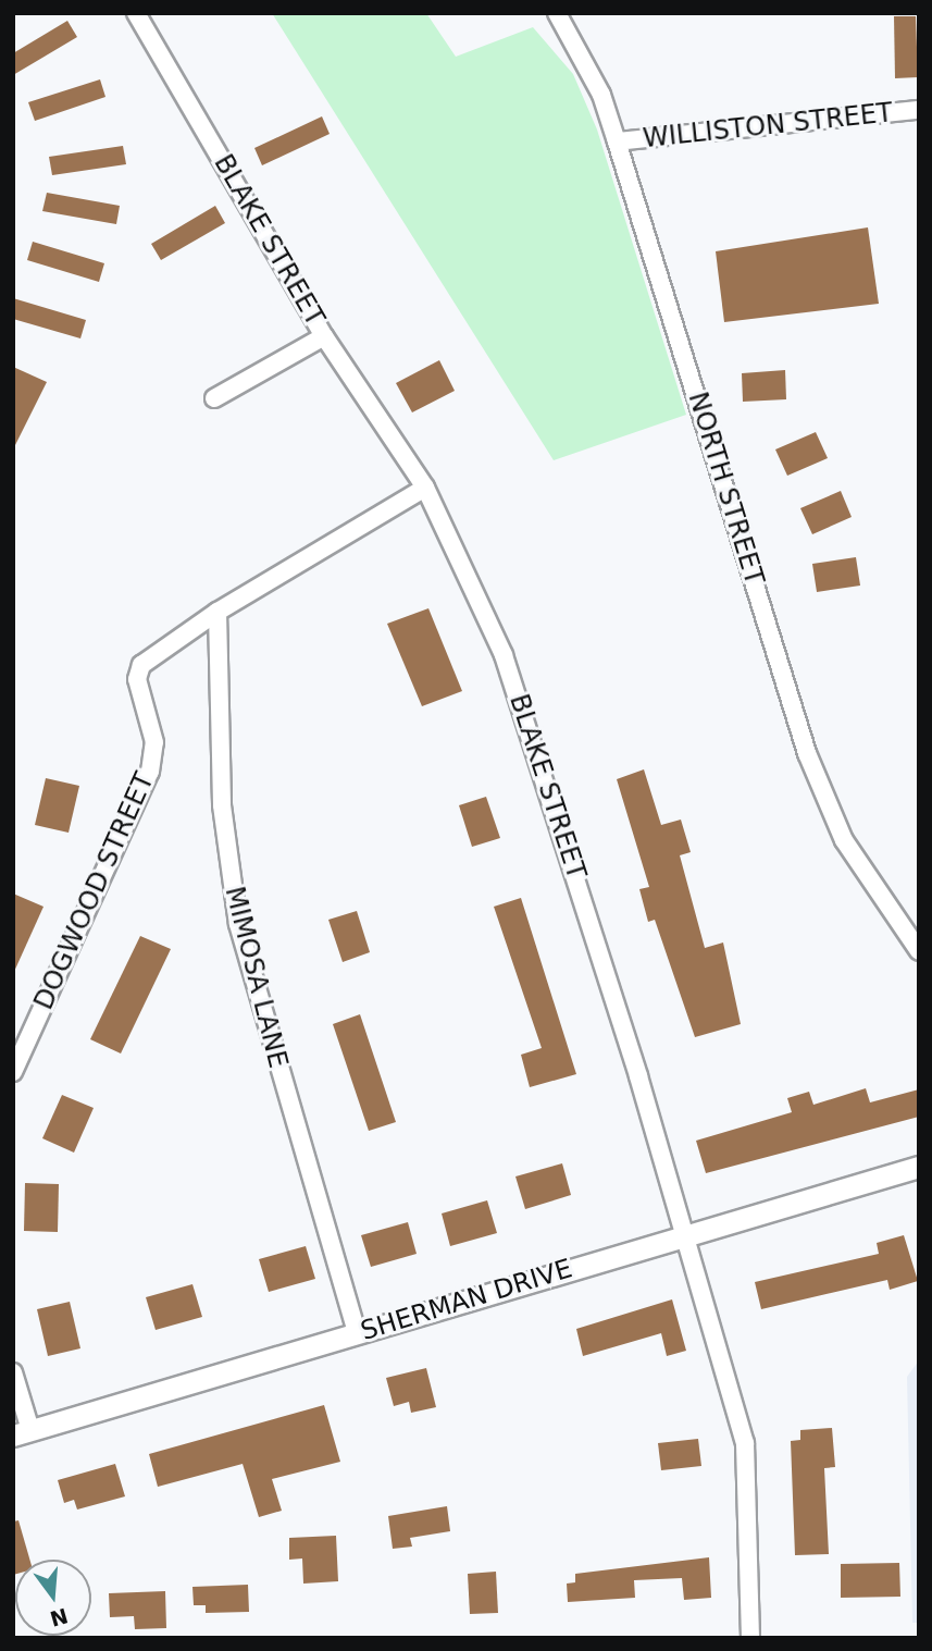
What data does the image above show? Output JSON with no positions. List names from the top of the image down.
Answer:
{
  "streets": {
    "street": [
      "WILLISTON STREET",
      "BLAKE STREET",
      "NORTH STREET",
      "DOGWOOD STREET",
      "MIMOSA LANE",
      "SHERMAN DRIVE"
    ]
  },
  "crossings": [
    ["WILLISTON STREET", "NORTH STREET"],
    ["BLAKE STREET", "DOGWOOD STREET"],
    ["BLAKE STREET", "SHERMAN DRIVE"],
    ["DOGWOOD STREET", "MIMOSA LANE"],
    ["MIMOSA LANE", "SHERMAN DRIVE"]
  ],
  "north": "bottom"
}
